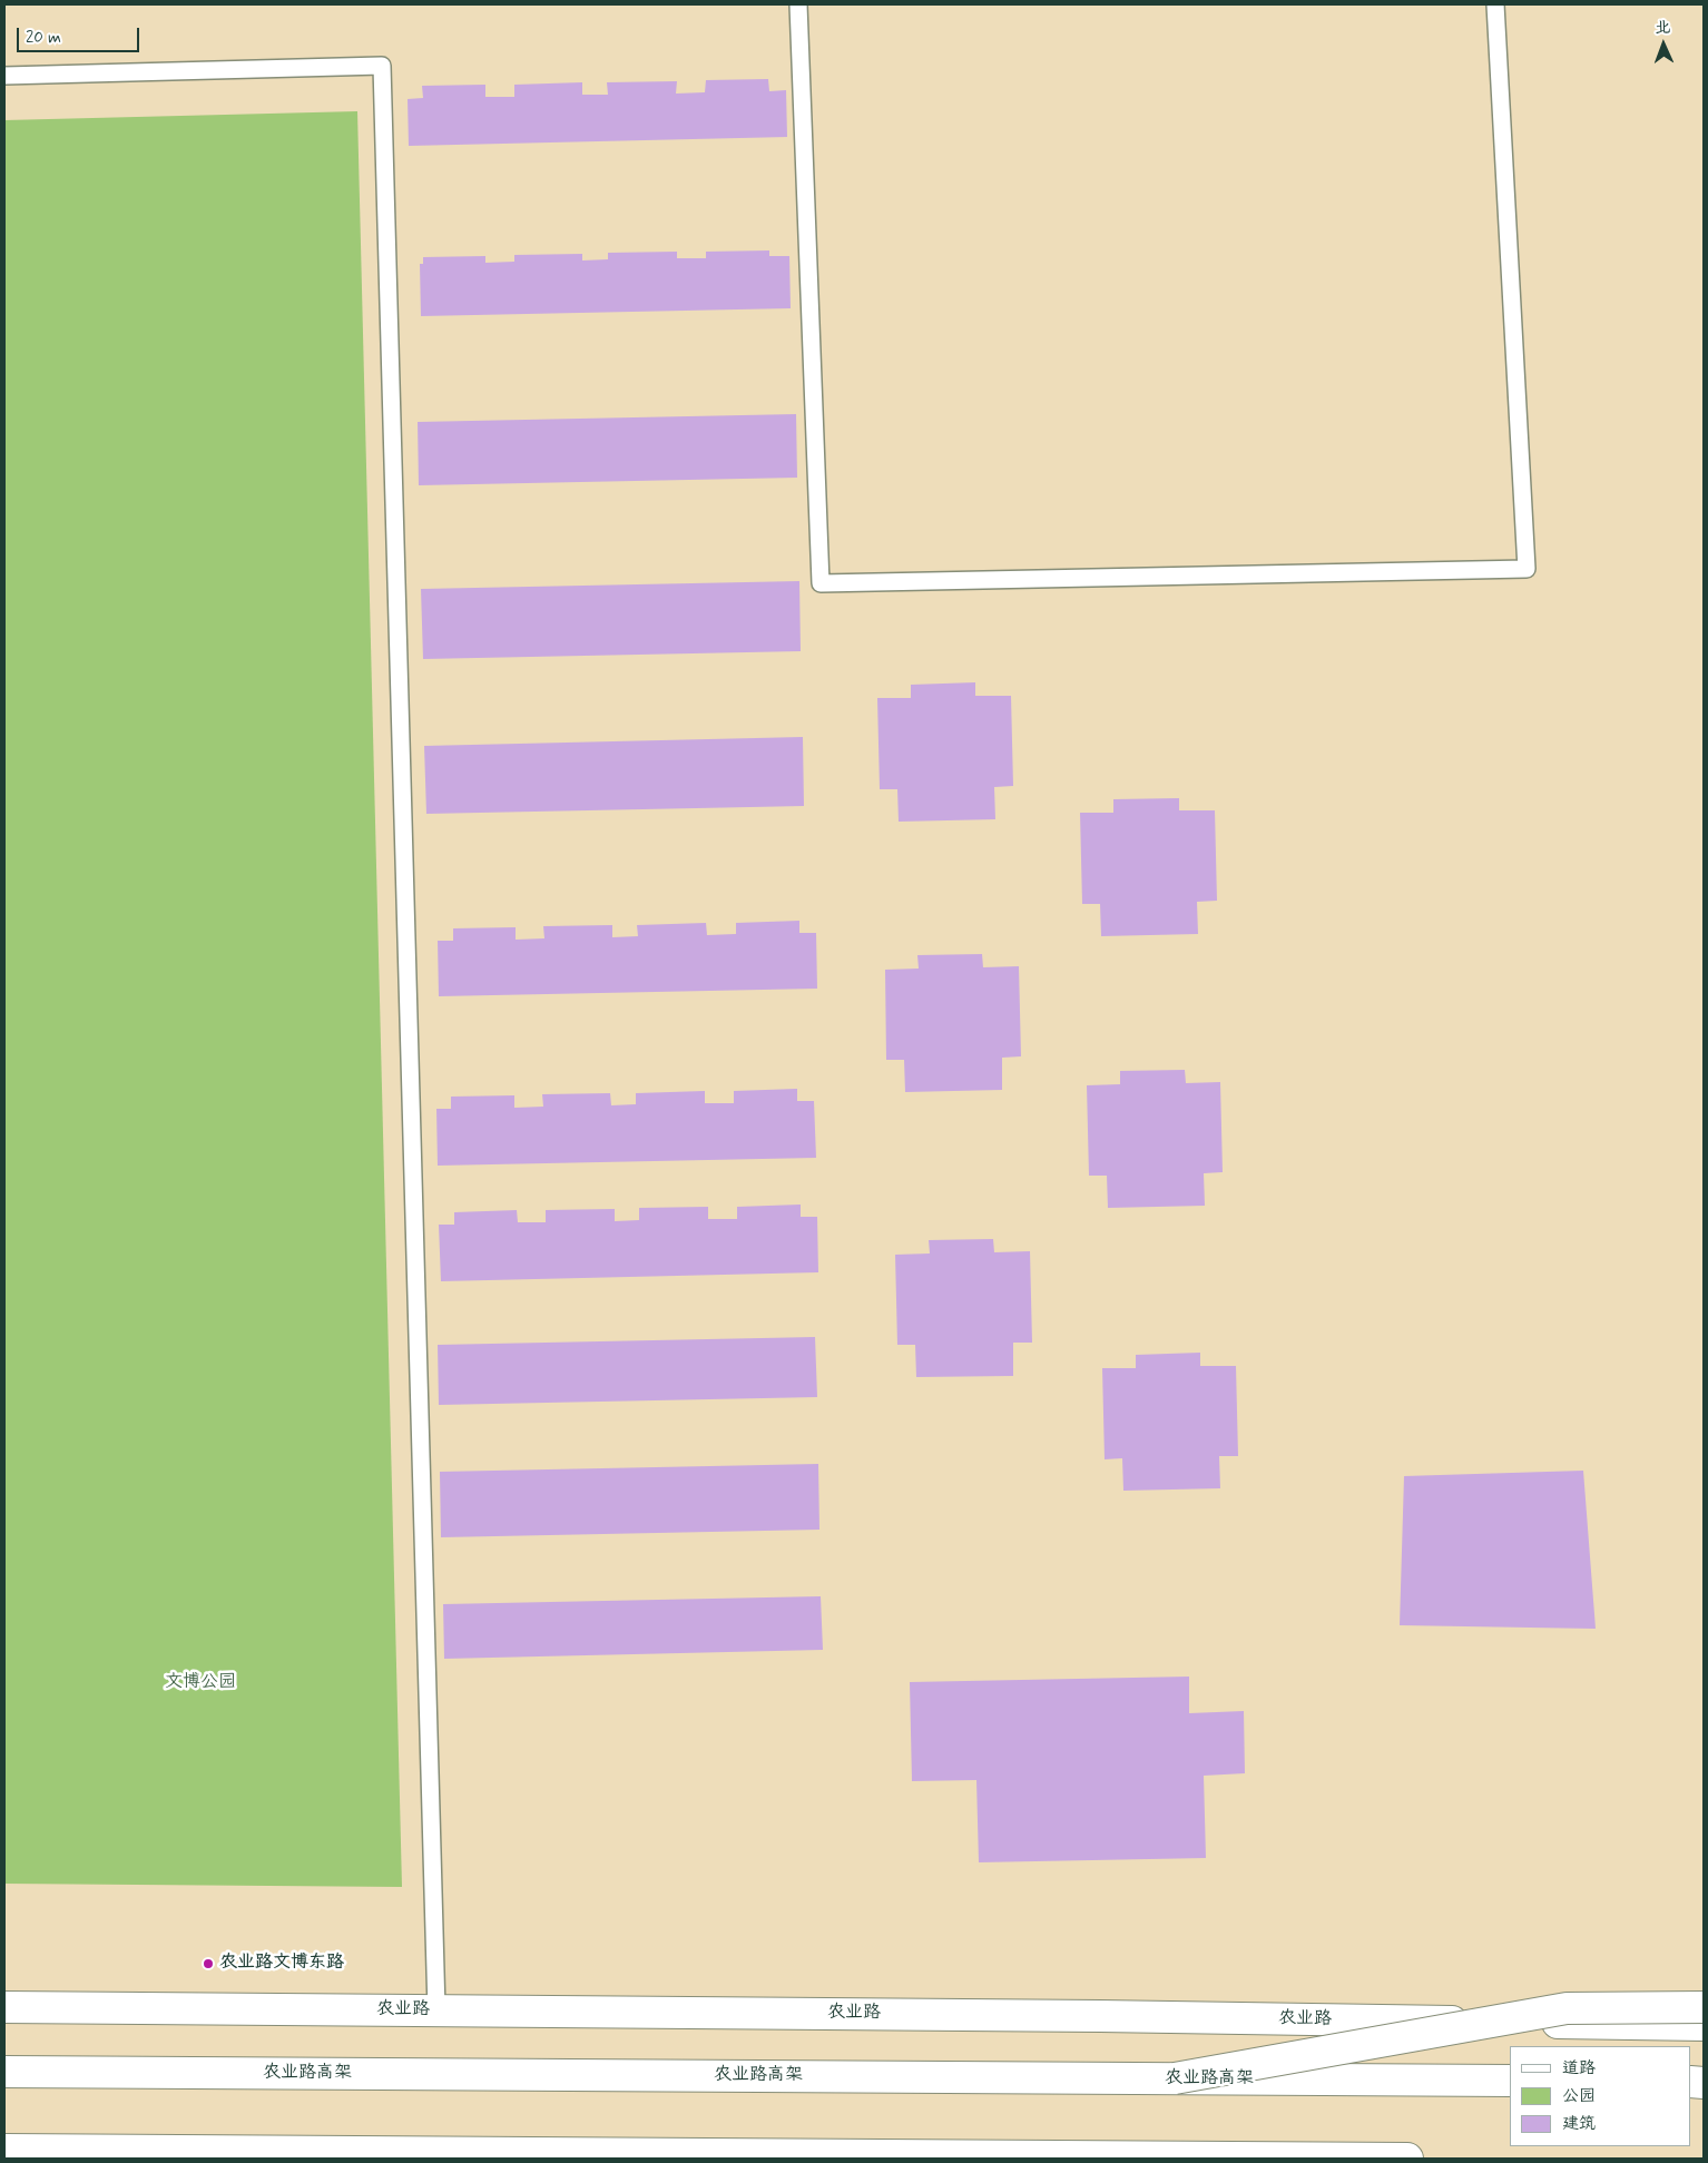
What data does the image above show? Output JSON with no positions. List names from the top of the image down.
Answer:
{
  "streets": {
    "main road": ["农业路", "农业路高架"]
  },
  "parks": ["文博公园"],
  "places": ["农业路文博东路"],
  "legend": ["道路", "公园", "建筑"],
  "scale_bar": "20 m",
  "north": "top"
}
